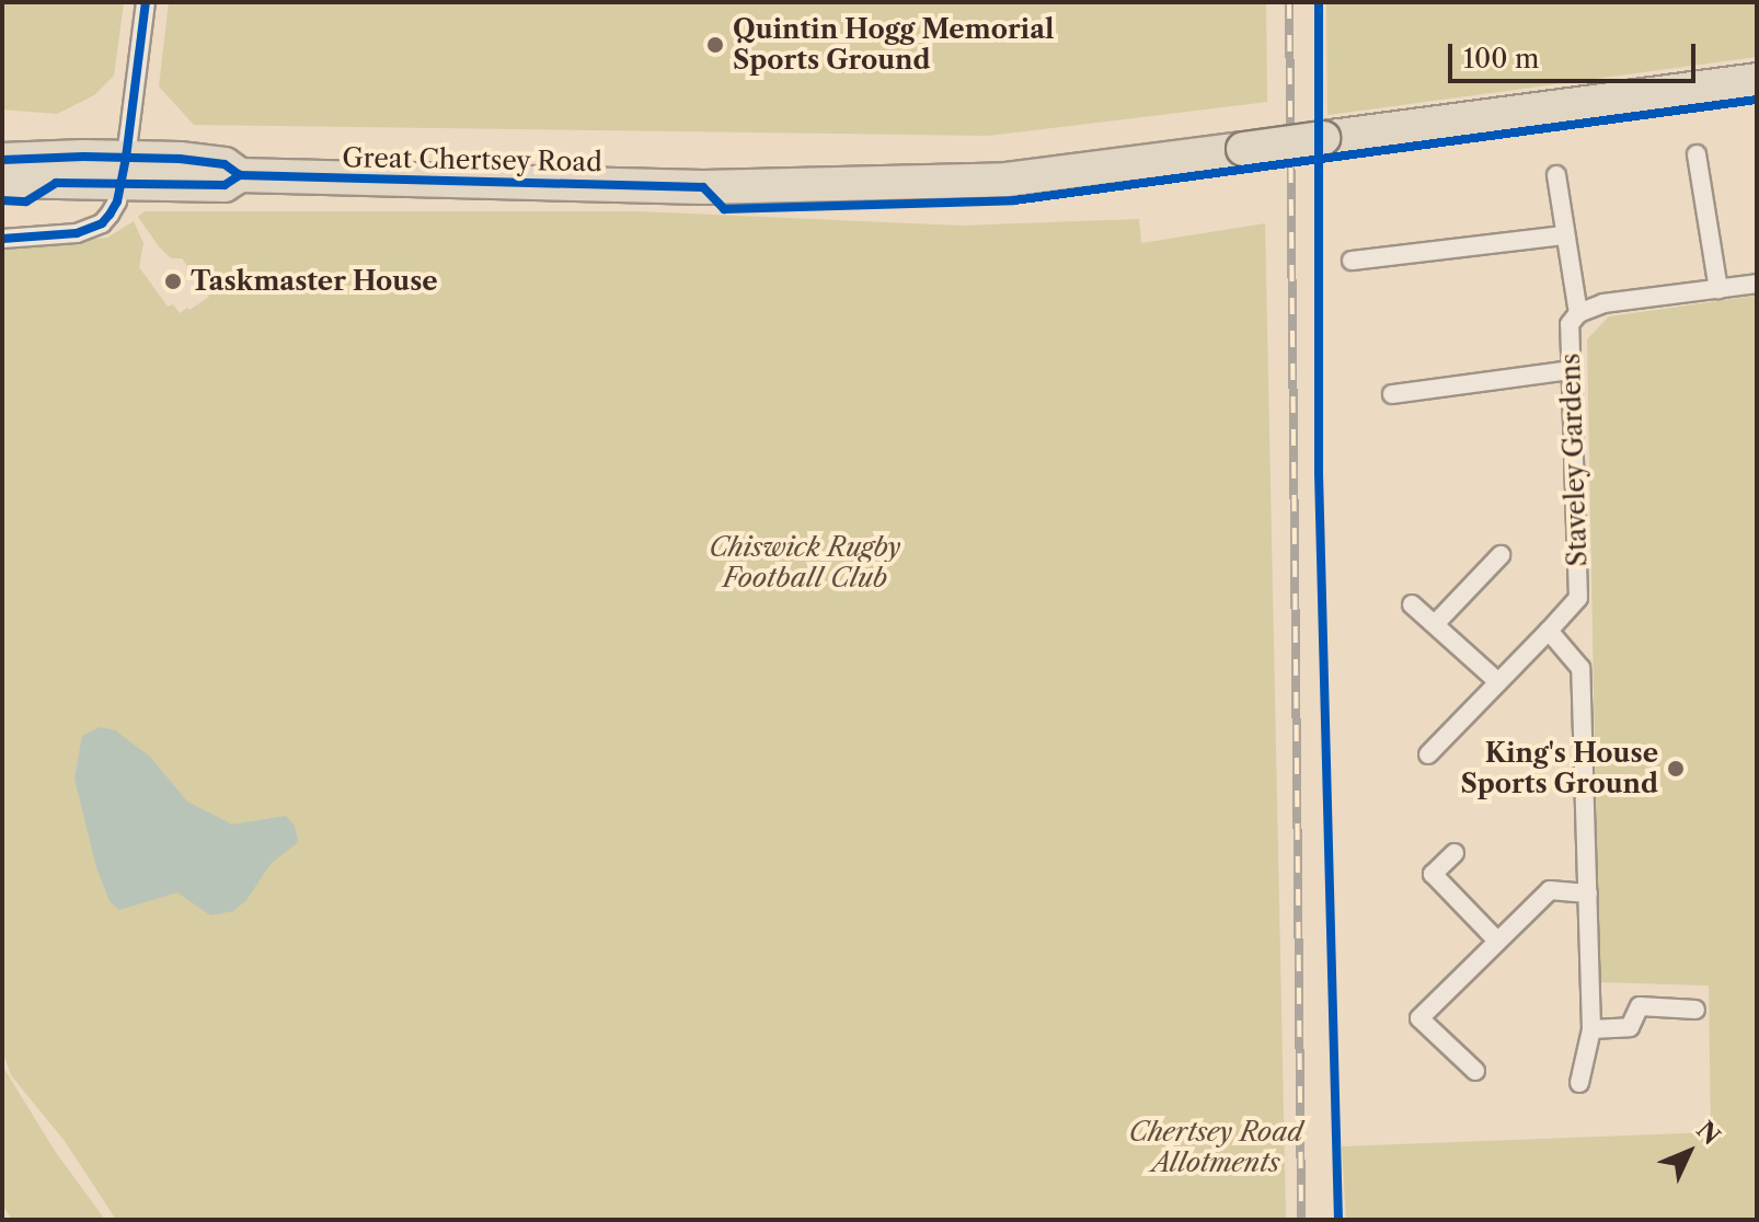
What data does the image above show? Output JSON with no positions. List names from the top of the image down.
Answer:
{
  "streets": {
    "highway": ["Great Chertsey Road"],
    "street": ["Staveley Gardens"]
  },
  "parks": ["Chiswick Rugby Football Club", "Chertsey Road Allotments"],
  "places": ["Quintin Hogg Memorial Sports Ground", "Taskmaster House", "King's House Sports Ground"],
  "scale_bar": "100 m",
  "north": "top right"
}
